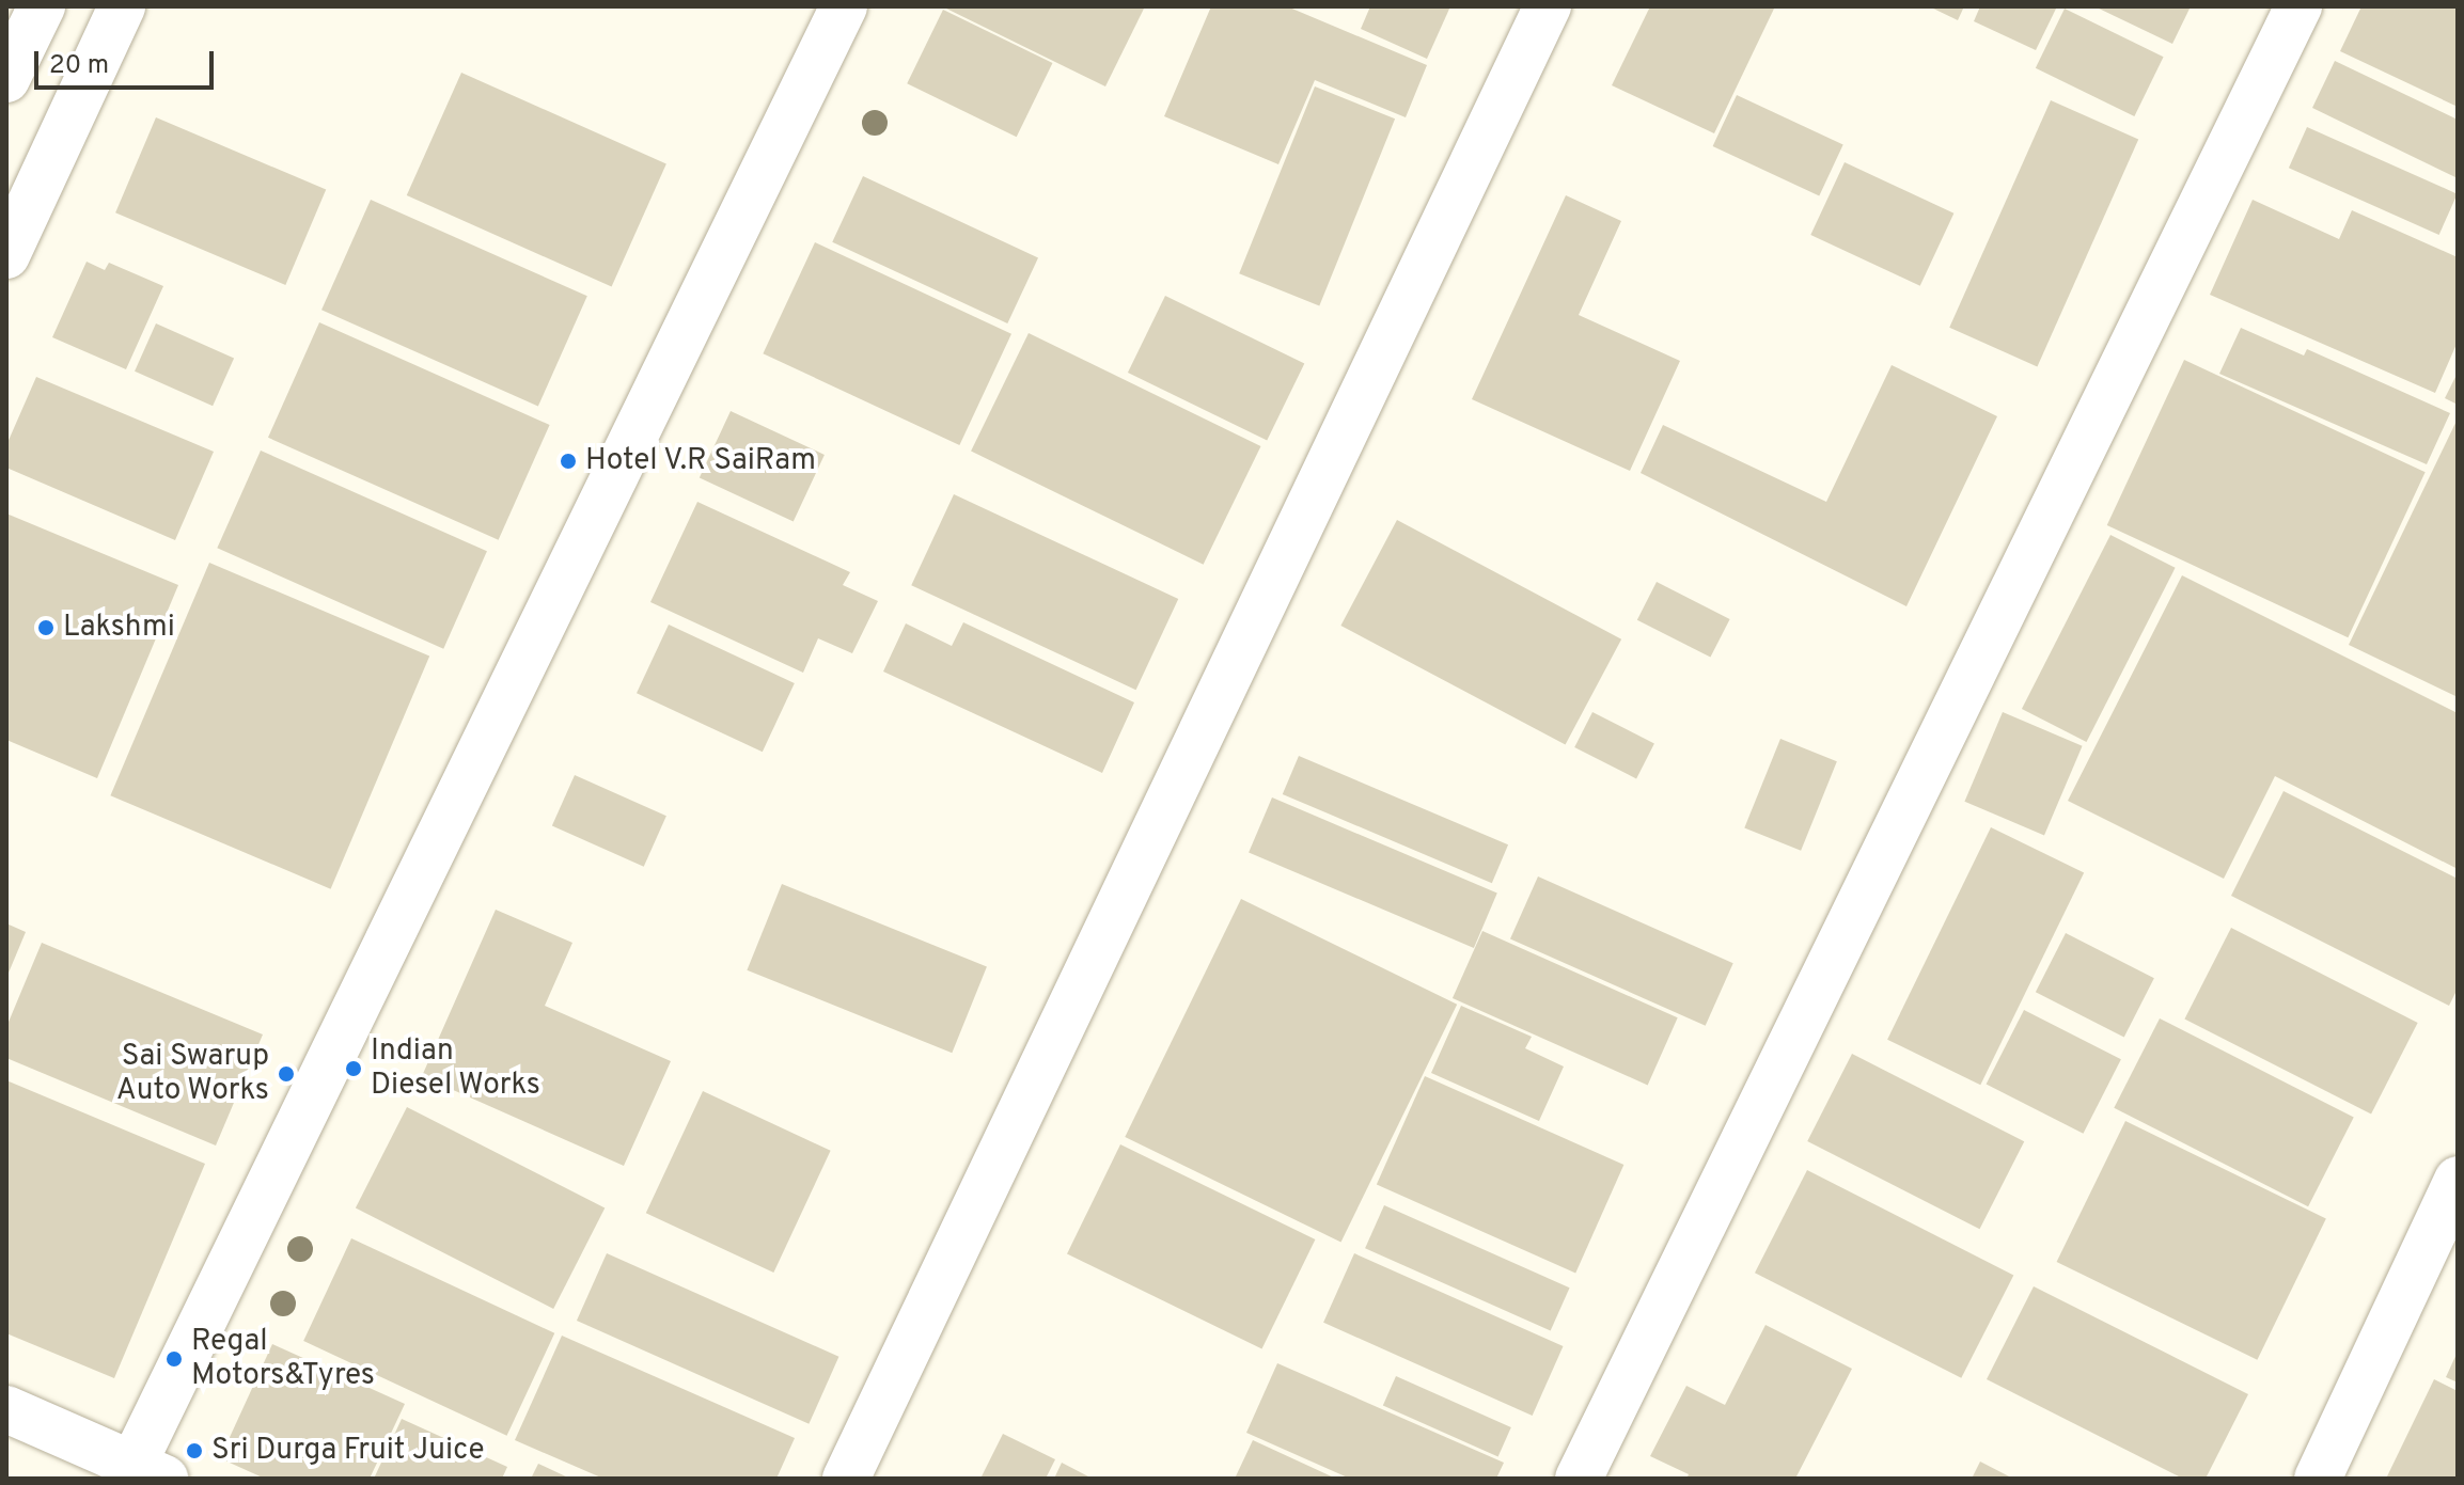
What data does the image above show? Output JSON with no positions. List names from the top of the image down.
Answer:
{
  "places": [
    "Hotel V.R SaiRam",
    "Lakshmi",
    "Indian Diesel Works",
    "Sai Swarup Auto Works",
    "Regal Motors&Tyres",
    "Sri Durga Fruit Juice"
  ],
  "scale_bar": "20 m"
}
